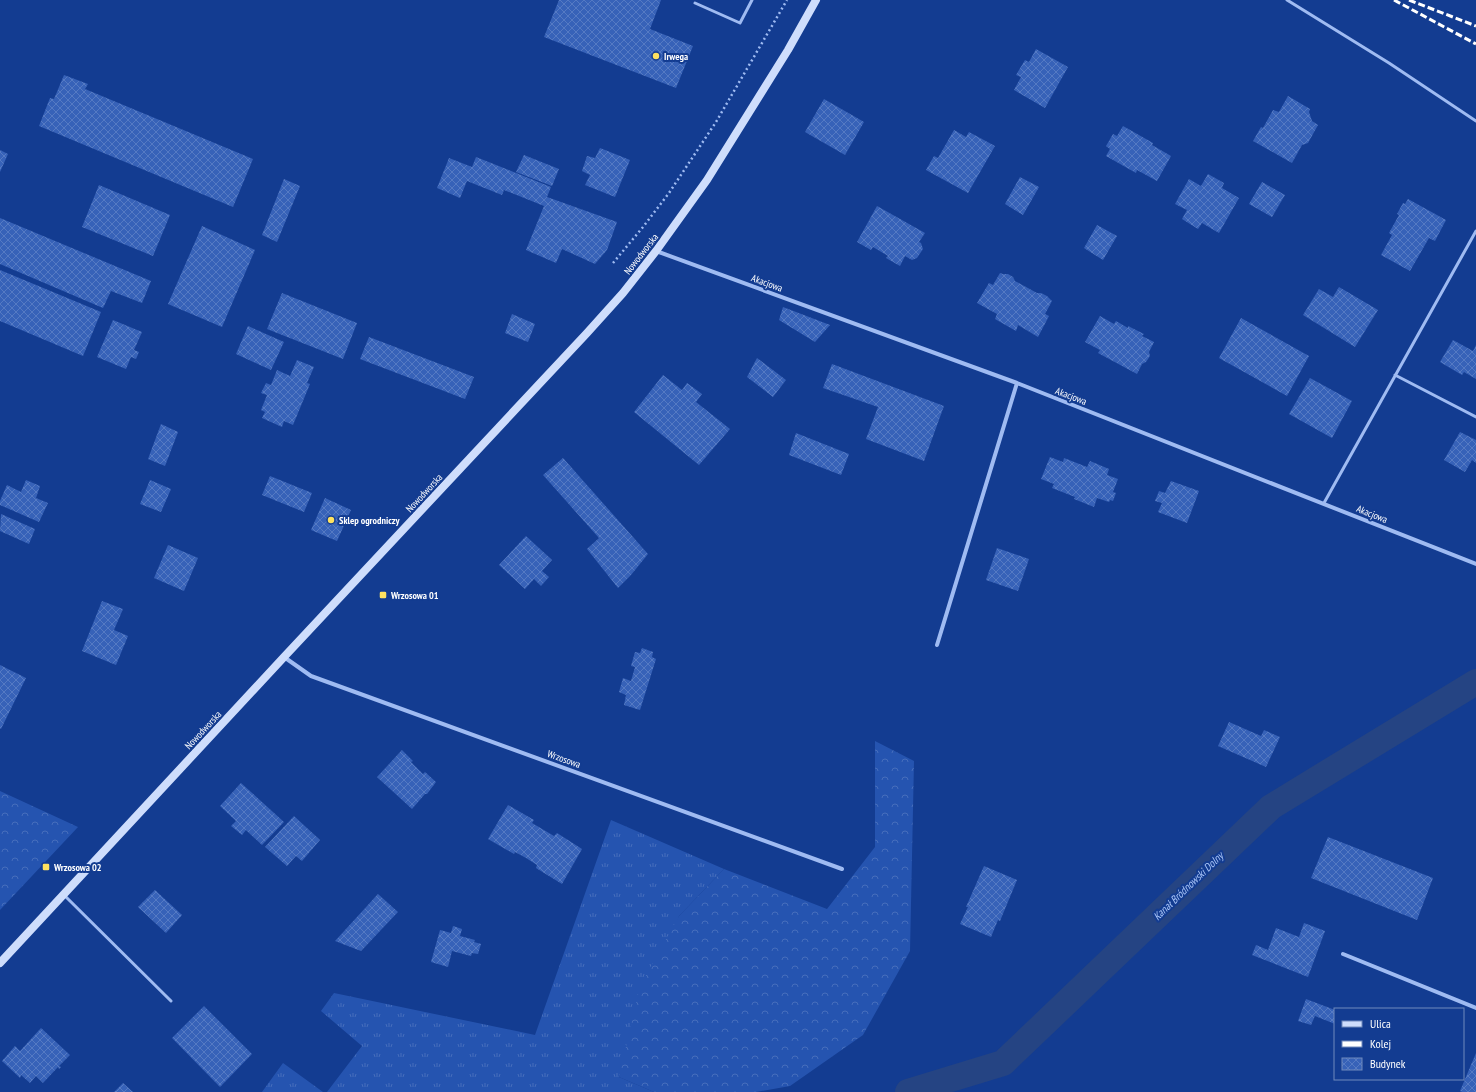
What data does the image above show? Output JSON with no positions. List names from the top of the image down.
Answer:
{
  "streets": {
    "main road": ["Nowodworska"],
    "street": ["Akacjowa", "Wrzosowa"]
  },
  "crossings": [
    ["Nowodworska", "Akacjowa"],
    ["Nowodworska", "Wrzosowa"]
  ],
  "water": ["Kanał Bródnowski Dolny"],
  "places": {
    "other": ["Irwega", "Sklep ogrodniczy"],
    "transit": ["Wrzosowa 01", "Wrzosowa 02"]
  },
  "legend": ["Ulica", "Kolej", "Budynek"]
}
